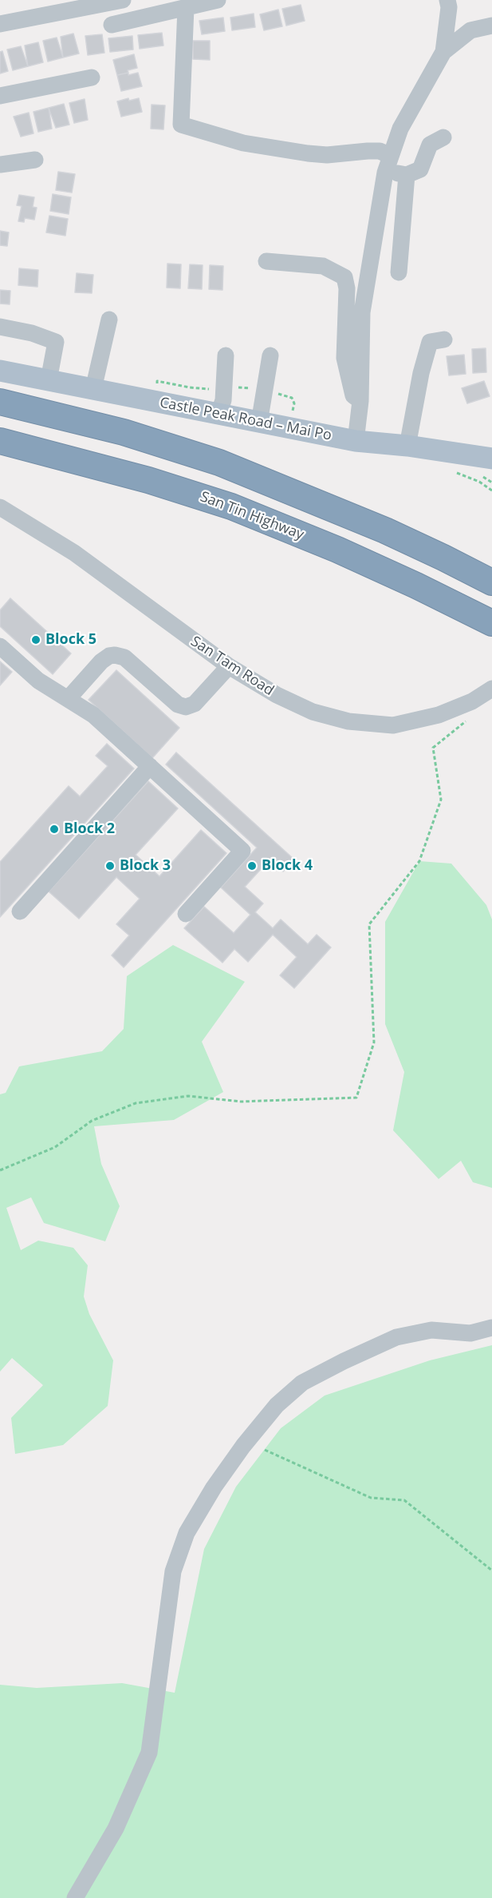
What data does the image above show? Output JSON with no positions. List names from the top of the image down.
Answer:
{
  "streets": {
    "highway": ["San Tin Highway"],
    "main road": ["Castle Peak Road – Mai Po"],
    "street": ["San Tam Road"]
  },
  "places": [
    "Block 5",
    "Block 2",
    "Block 3",
    "Block 4"
  ]
}
